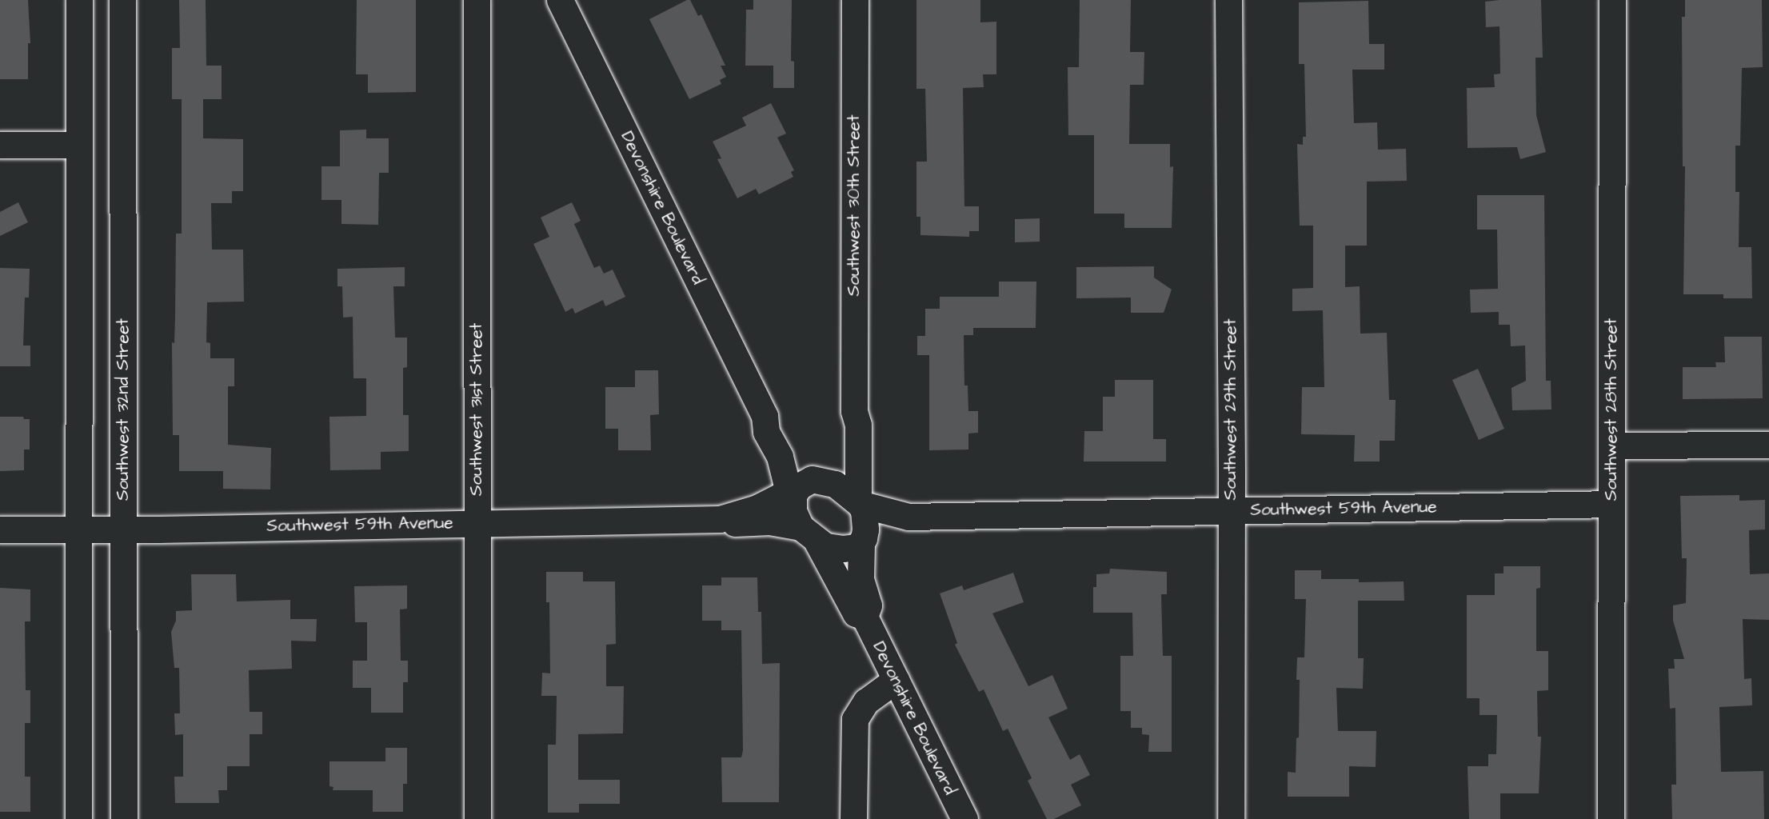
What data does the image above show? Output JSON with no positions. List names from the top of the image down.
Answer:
{
  "streets": {
    "street": [
      "Southwest 30th Street",
      "Devonshire Boulevard",
      "Southwest 32nd Street",
      "Southwest 31st Street",
      "Southwest 29th Street",
      "Southwest 28th Street",
      "Southwest 59th Avenue"
    ]
  },
  "crossings": [
    ["Southwest 30th Street", "Devonshire Boulevard"],
    ["Southwest 30th Street", "Southwest 59th Avenue"],
    ["Devonshire Boulevard", "Southwest 59th Avenue"],
    ["Southwest 32nd Street", "Southwest 59th Avenue"],
    ["Southwest 31st Street", "Southwest 59th Avenue"],
    ["Southwest 29th Street", "Southwest 59th Avenue"],
    ["Southwest 28th Street", "Southwest 59th Avenue"]
  ]
}
